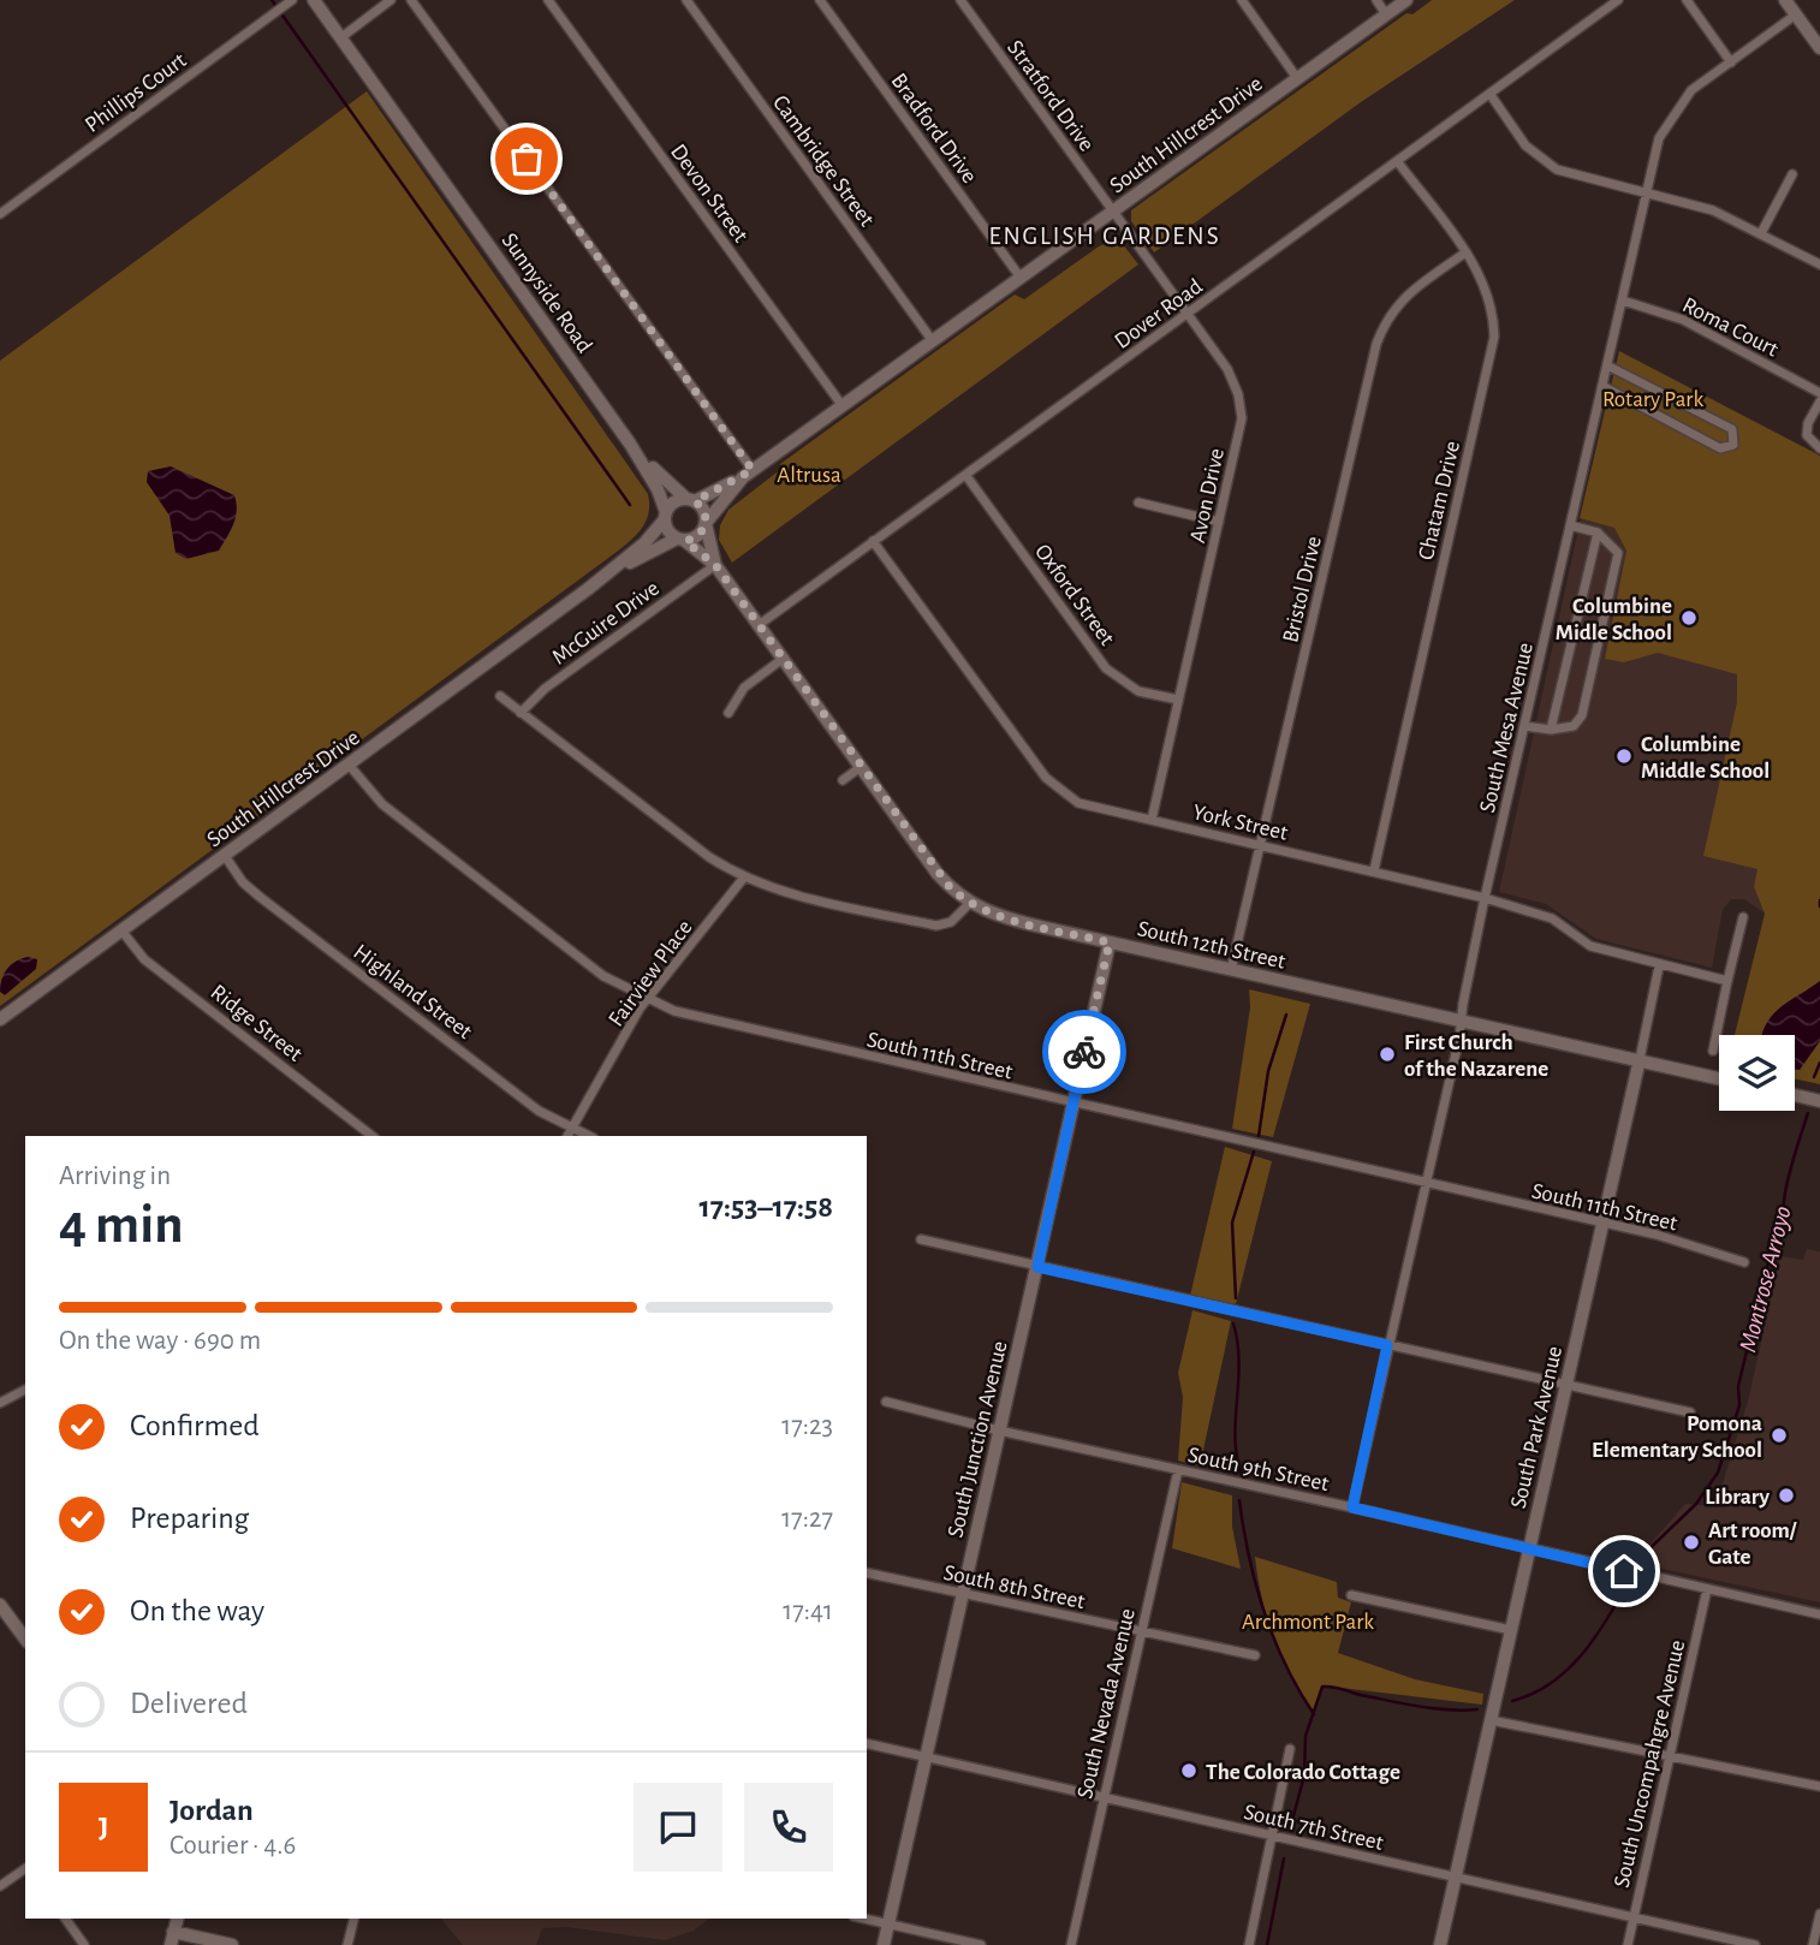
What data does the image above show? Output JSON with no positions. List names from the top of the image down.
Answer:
{
  "streets": {
    "street": [
      "Phillips Court",
      "Stratford Drive",
      "Bradford Drive",
      "South Hillcrest Drive",
      "Cambridge Street",
      "Devon Street",
      "Sunnyside Road",
      "Dover Road",
      "Roma Court",
      "Avon Drive",
      "Chatam Drive",
      "Bristol Drive",
      "Oxford Street",
      "McGuire Drive",
      "South Mesa Avenue",
      "York Street",
      "South 12th Street",
      "Fairview Place",
      "Highland Street",
      "Ridge Street",
      "South 11th Street",
      "South Park Avenue",
      "South Junction Avenue",
      "South 9th Street",
      "South 8th Street",
      "South Nevada Avenue",
      "South Uncompahgre Avenue",
      "South 7th Street"
    ]
  },
  "crossings": [
    ["Stratford Drive", "South Hillcrest Drive"],
    ["Stratford Drive", "Avon Drive"],
    ["Bradford Drive", "South Hillcrest Drive"],
    ["South Hillcrest Drive", "Cambridge Street"],
    ["South Hillcrest Drive", "Devon Street"],
    ["South Hillcrest Drive", "Avon Drive"],
    ["South Hillcrest Drive", "Highland Street"],
    ["South Hillcrest Drive", "Ridge Street"],
    ["South Hillcrest Drive", "South 11th Street"],
    ["Dover Road", "Avon Drive"],
    ["Dover Road", "Chatam Drive"],
    ["Dover Road", "Oxford Street"],
    ["Dover Road", "York Street"],
    ["Roma Court", "South Mesa Avenue"],
    ["Avon Drive", "Oxford Street"],
    ["Avon Drive", "York Street"],
    ["Chatam Drive", "Bristol Drive"],
    ["Chatam Drive", "York Street"],
    ["Bristol Drive", "York Street"],
    ["Bristol Drive", "South 12th Street"],
    ["South Mesa Avenue", "York Street"],
    ["South Mesa Avenue", "South 12th Street"],
    ["South Mesa Avenue", "South 11th Street"],
    ["South Mesa Avenue", "South 9th Street"],
    ["York Street", "South Park Avenue"],
    ["South 12th Street", "South Park Avenue"],
    ["South 12th Street", "South Junction Avenue"],
    ["Fairview Place", "Highland Street"],
    ["Fairview Place", "South 11th Street"],
    ["South 11th Street", "South Park Avenue"],
    ["South 11th Street", "South Junction Avenue"],
    ["South Park Avenue", "South 9th Street"],
    ["South Park Avenue", "South 7th Street"],
    ["South Junction Avenue", "South 9th Street"],
    ["South Junction Avenue", "South 8th Street"],
    ["South Junction Avenue", "South 7th Street"],
    ["South 9th Street", "South Nevada Avenue"],
    ["South 9th Street", "South Uncompahgre Avenue"],
    ["South 8th Street", "South Nevada Avenue"],
    ["South Nevada Avenue", "South 7th Street"],
    ["South Uncompahgre Avenue", "South 7th Street"]
  ],
  "districts": ["ENGLISH GARDENS"],
  "water": ["Montrose Arroyo"],
  "parks": ["Rotary Park", "Altrusa", "Archmont Park"],
  "places": [
    "Columbine Midle School",
    "Columbine Middle School",
    "First Church of the Nazarene",
    "Pomona Elementary School",
    "Library",
    "Art room/ Gate",
    "The Colorado Cottage"
  ],
  "page": {
    "heading": ["4 min", "Arriving in", "17:53–17:58"],
    "panel": ["Jordan", "Courier · 4.6"],
    "bar": "On the way · 690 m",
    "list": [
      ["Confirmed", "17:23"],
      ["Preparing", "17:27"],
      ["On the way", "17:41"],
      "Delivered"
    ],
    "round": "J"
  }
}
